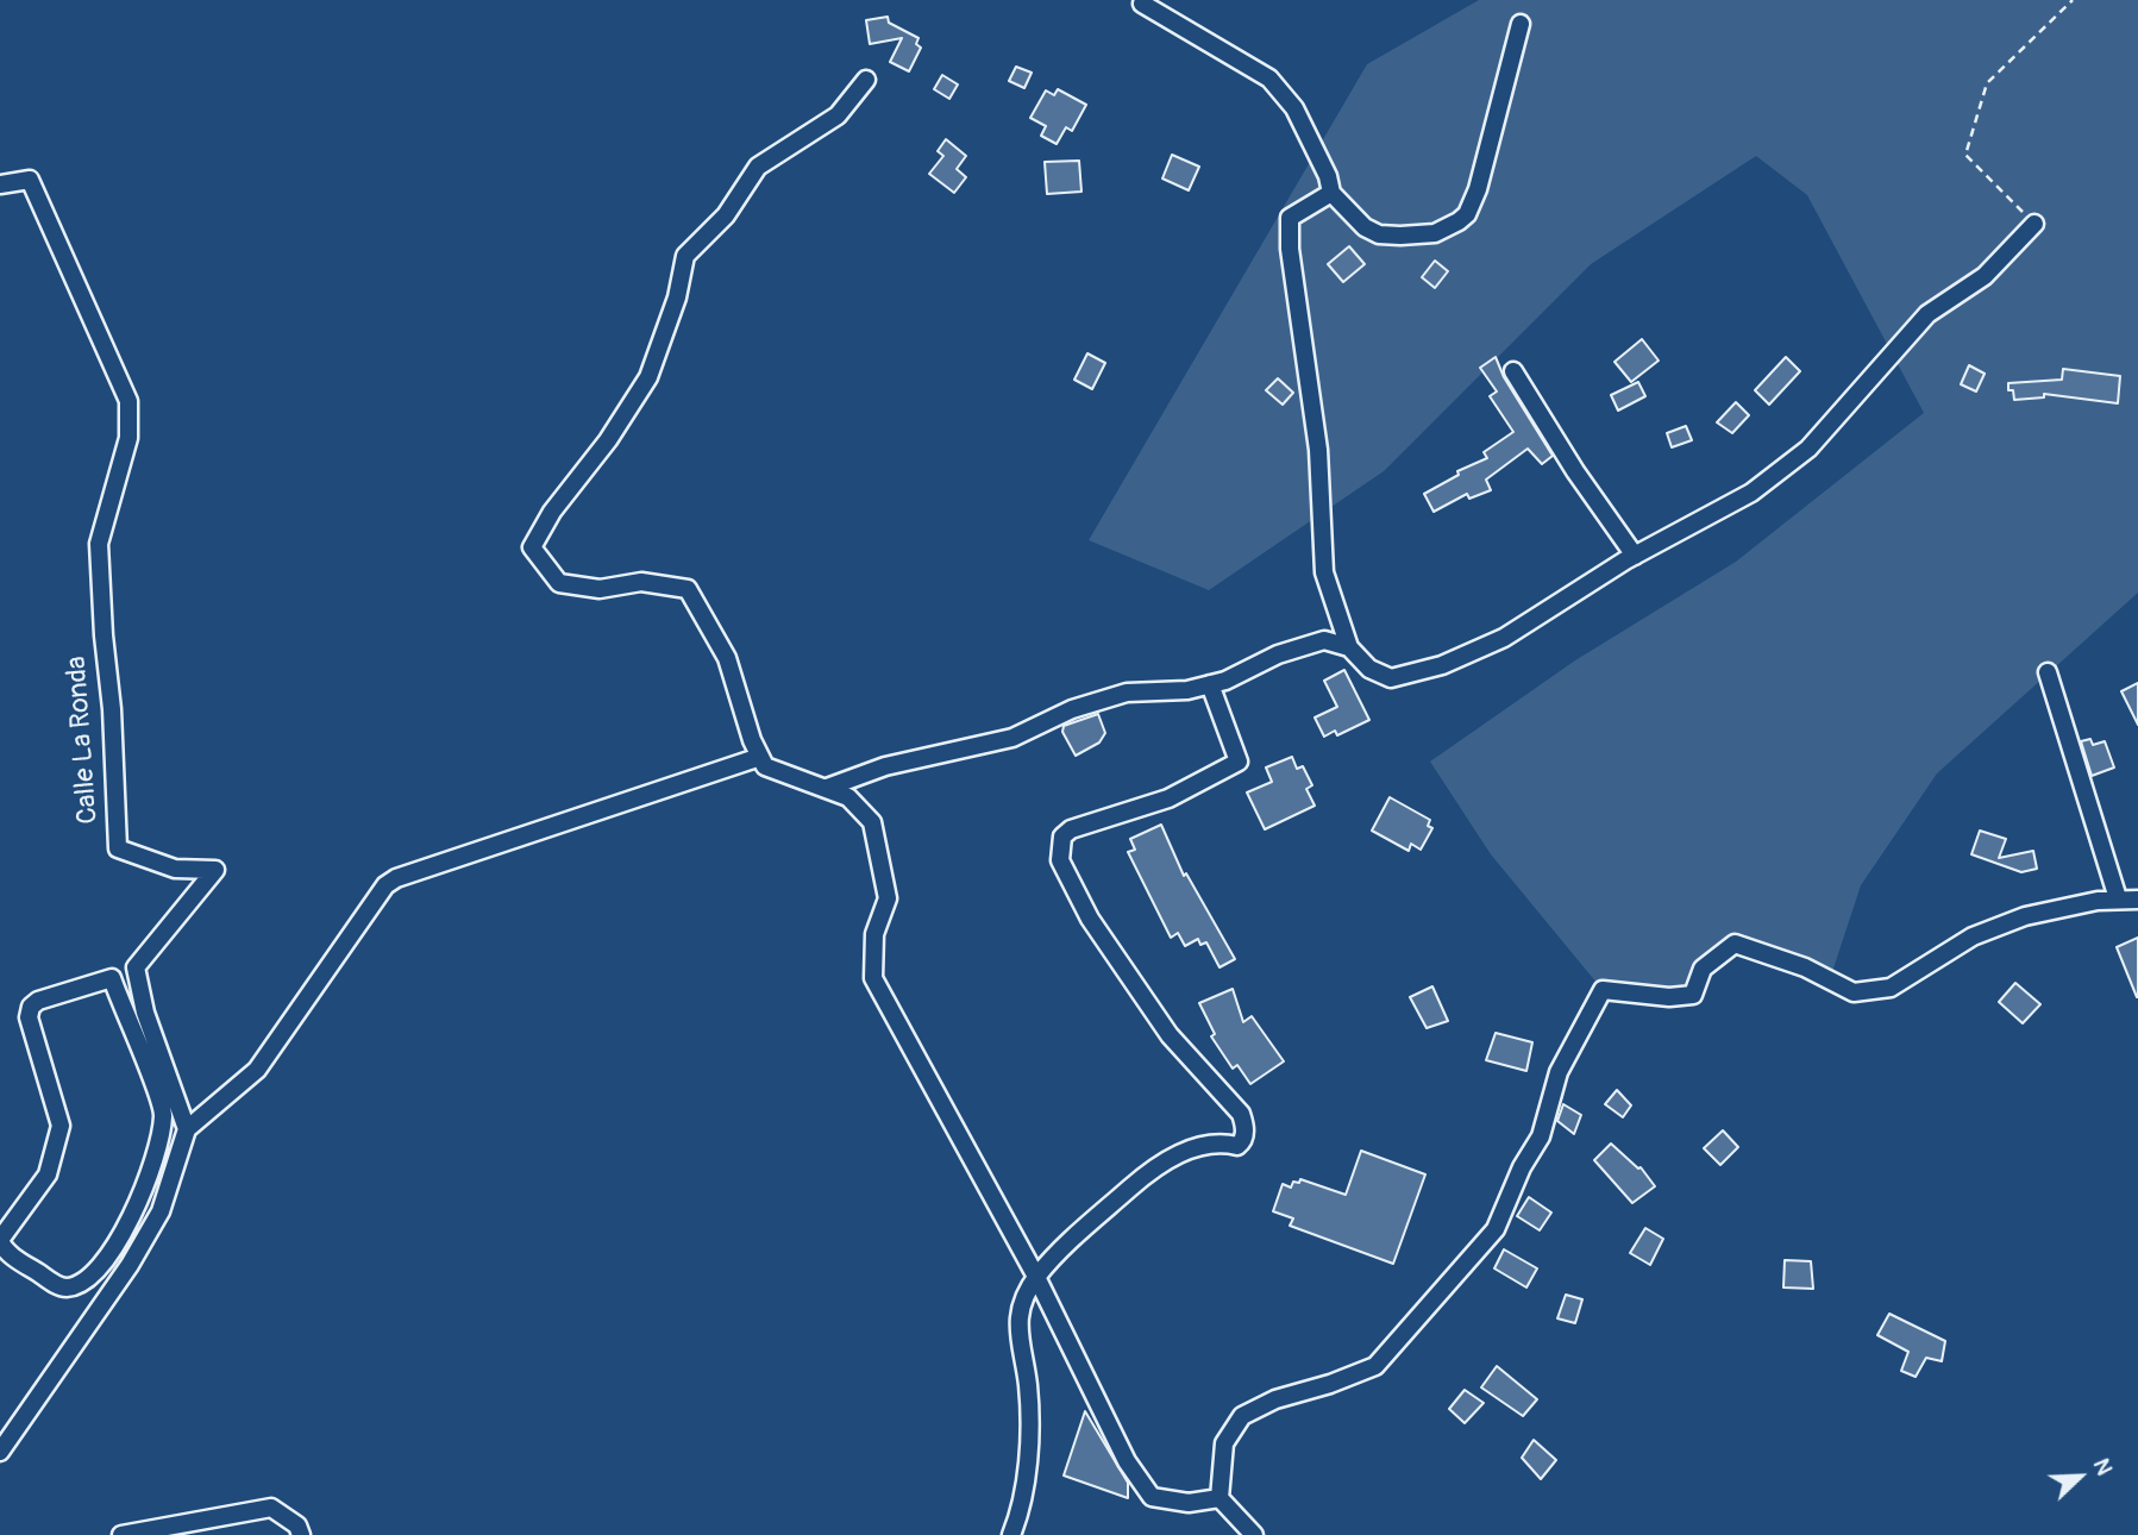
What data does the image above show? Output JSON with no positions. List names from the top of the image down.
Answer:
{
  "streets": {
    "street": ["Calle La Ronda"]
  },
  "north": "top right"
}
